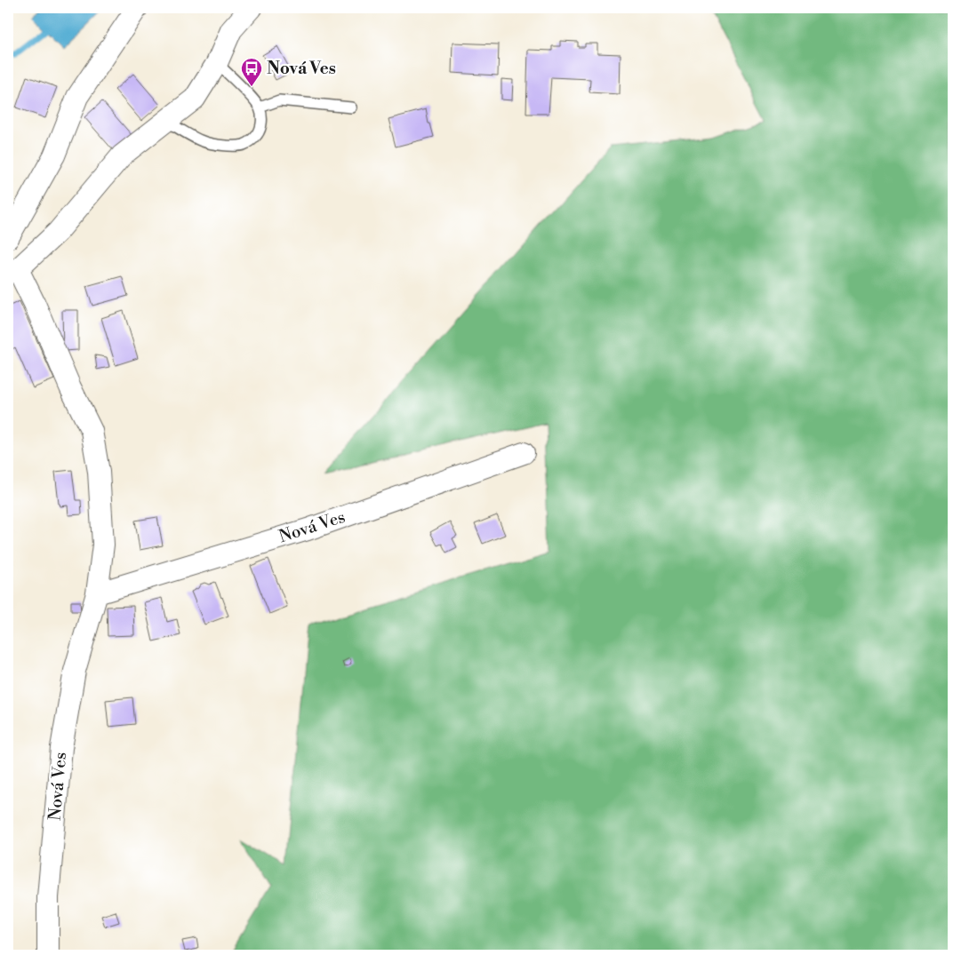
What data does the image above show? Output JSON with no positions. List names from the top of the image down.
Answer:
{
  "streets": {
    "street": ["Nová Ves"]
  },
  "places": {
    "bus stop": ["Nová Ves"]
  }
}
